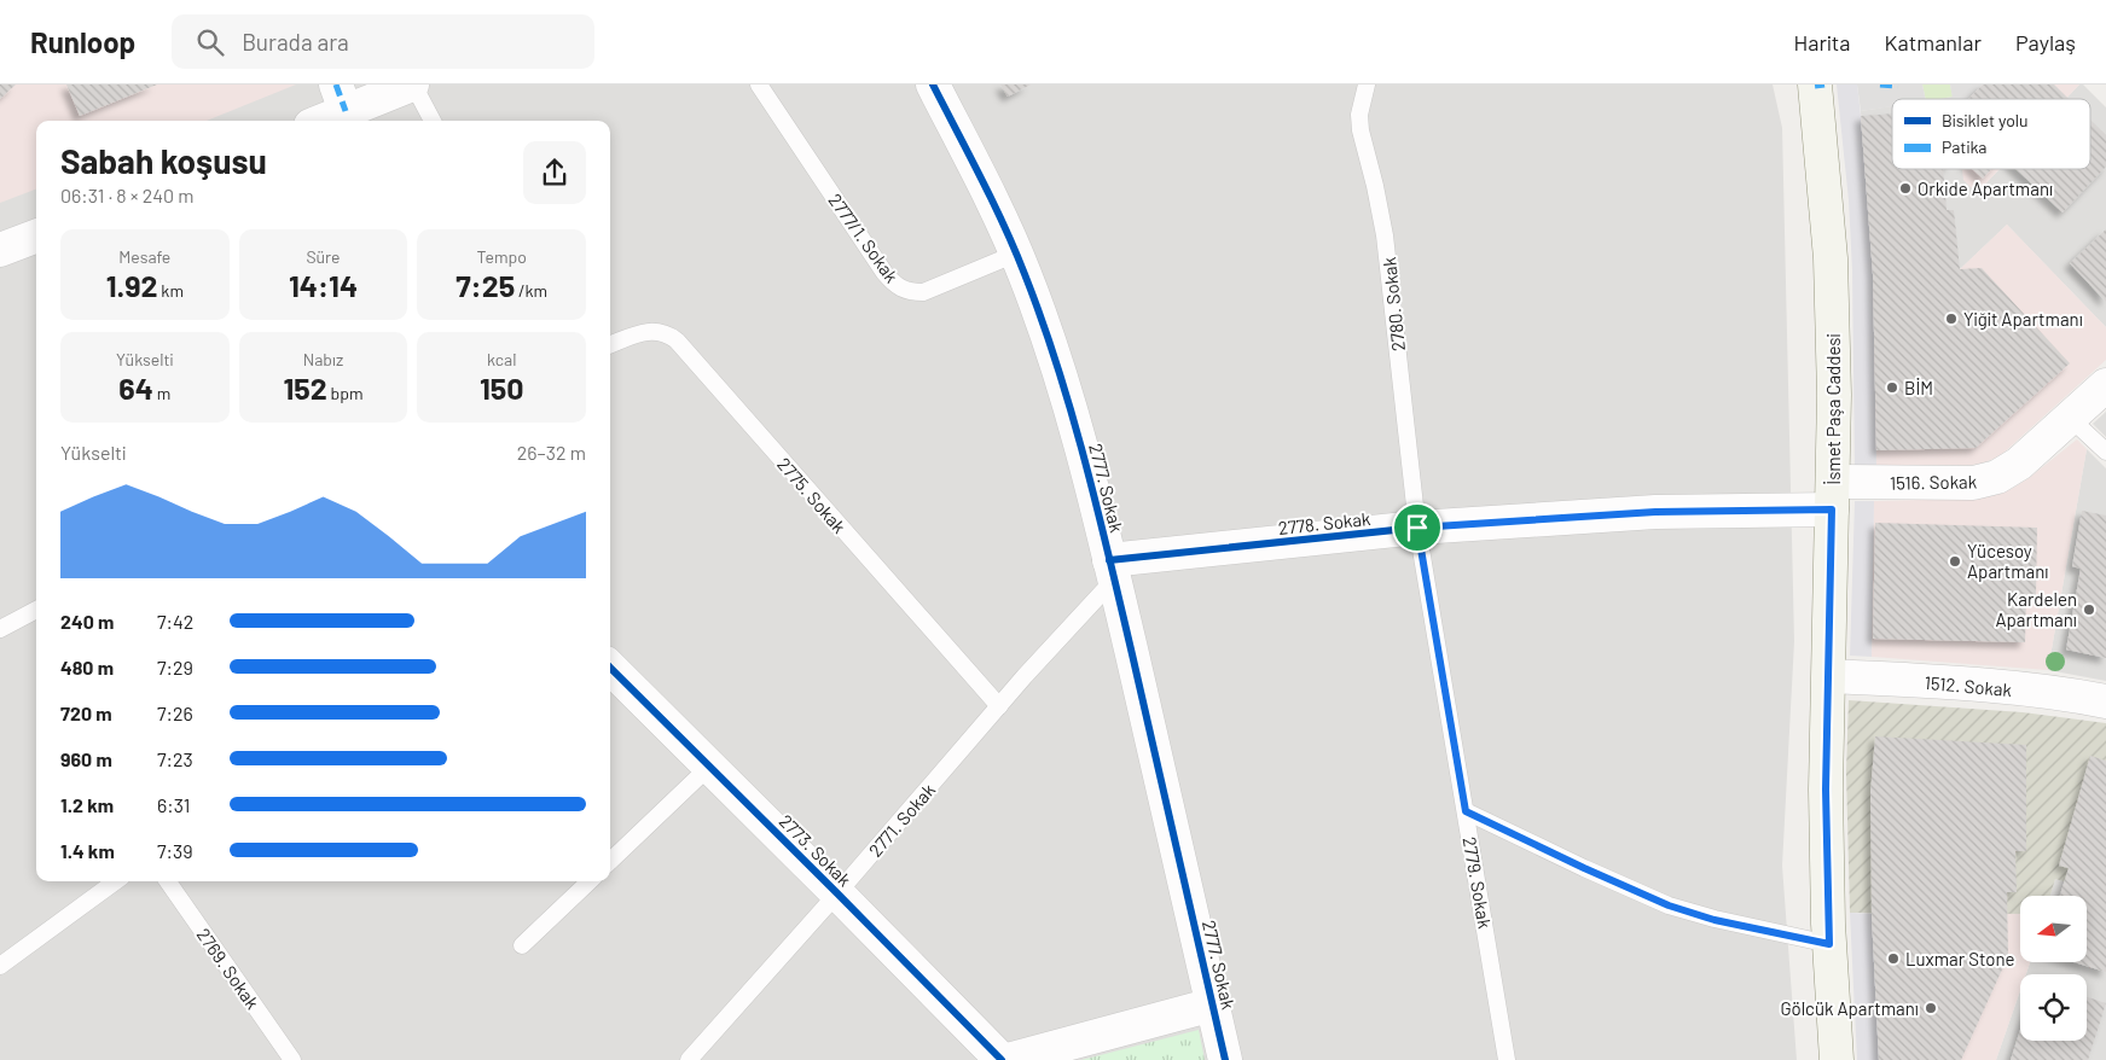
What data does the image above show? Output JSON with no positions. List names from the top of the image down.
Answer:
{
  "streets": {
    "main road": ["İsmet Paşa Caddesi"],
    "street": [
      "1516. Sokak",
      "2777. Sokak",
      "2778. Sokak",
      "1512. Sokak",
      "2773. Sokak"
    ],
    "lane": [
      "2777/1. Sokak",
      "2780. Sokak",
      "2775. Sokak",
      "2771. Sokak",
      "2779. Sokak",
      "2769. Sokak"
    ]
  },
  "crossings": [
    ["2777/1. Sokak", "2777. Sokak"],
    ["2780. Sokak", "2778. Sokak"],
    ["2780. Sokak", "2779. Sokak"],
    ["İsmet Paşa Caddesi", "1516. Sokak"],
    ["İsmet Paşa Caddesi", "2778. Sokak"],
    ["İsmet Paşa Caddesi", "1512. Sokak"],
    ["1516. Sokak", "2778. Sokak"],
    ["2777. Sokak", "2778. Sokak"],
    ["2777. Sokak", "2771. Sokak"],
    ["2775. Sokak", "2771. Sokak"],
    ["2778. Sokak", "2771. Sokak"],
    ["2778. Sokak", "2779. Sokak"],
    ["2771. Sokak", "2773. Sokak"]
  ],
  "places": [
    "Orkide Apartmanı",
    "Yiğit Apartmanı",
    "BİM",
    "Yücesoy Apartmanı",
    "Kardelen Apartmanı",
    "Luxmar Stone",
    "Gölcük Apartmanı"
  ],
  "legend": ["Bisiklet yolu", "Patika"],
  "north": "left",
  "page": {
    "header": "Runloop",
    "search": "Burada ara",
    "nav": ["Harita", "Katmanlar", "Paylaş"],
    "heading": ["Sabah koşusu", "06:31 · 8 × 240 m"],
    "stats": [
      ["Mesafe", "1.92 km"],
      ["Süre", "14:14"],
      ["Tempo", "7:25 /km"],
      ["Yükselti", "64 m"],
      ["Nabız", "152 bpm"],
      ["kcal", "150"]
    ],
    "chart": ["Yükselti", "26–32 m"],
    "list": [
      {
        "name": "240 m",
        "note": "7:42"
      },
      {
        "name": "480 m",
        "note": "7:29"
      },
      {
        "name": "720 m",
        "note": "7:26"
      },
      {
        "name": "960 m",
        "note": "7:23"
      },
      {
        "name": "1.2 km",
        "note": "6:31"
      },
      {
        "name": "1.4 km",
        "note": "7:39"
      }
    ]
  }
}
